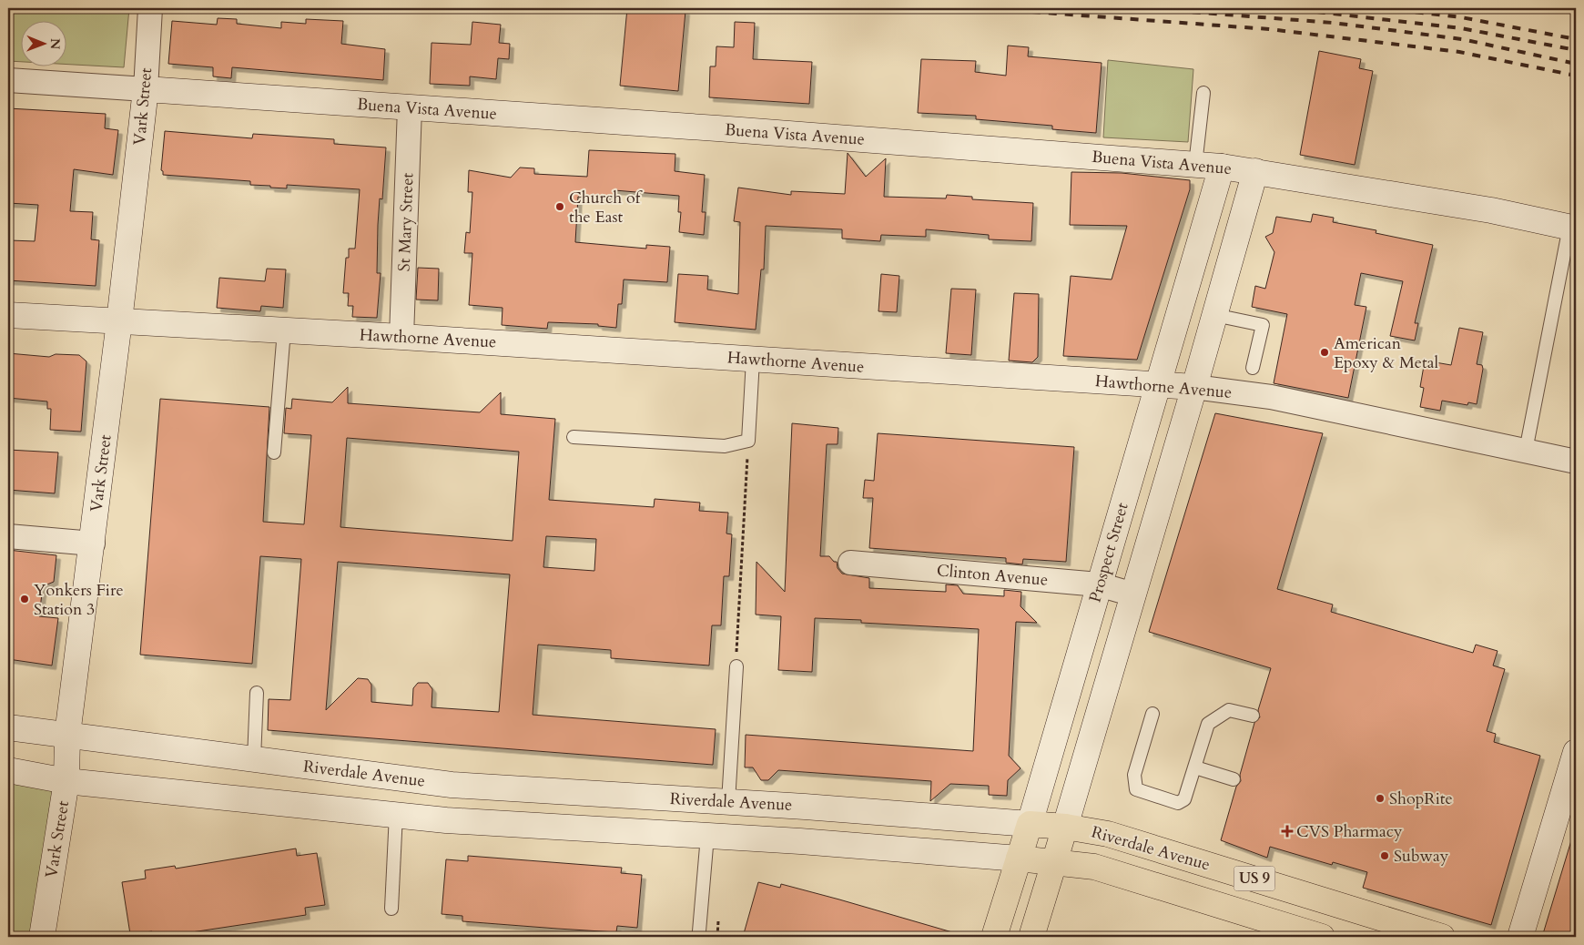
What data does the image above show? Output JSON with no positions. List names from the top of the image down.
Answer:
{
  "streets": {
    "main road": ["Prospect Street", "Riverdale Avenue", "US 9"],
    "street": [
      "Vark Street",
      "Buena Vista Avenue",
      "St Mary Street",
      "Hawthorne Avenue",
      "Clinton Avenue"
    ]
  },
  "crossings": [
    ["Vark Street", "Buena Vista Avenue"],
    ["Vark Street", "Hawthorne Avenue"],
    ["Vark Street", "Riverdale Avenue"],
    ["Buena Vista Avenue", "St Mary Street"],
    ["Buena Vista Avenue", "Prospect Street"],
    ["St Mary Street", "Hawthorne Avenue"],
    ["Hawthorne Avenue", "Prospect Street"],
    ["Prospect Street", "Clinton Avenue"],
    ["Prospect Street", "Riverdale Avenue"]
  ],
  "places": {
    "other": [
      "Church of the East",
      "American Epoxy & Metal",
      "Yonkers Fire Station 3",
      "ShopRite",
      "Subway"
    ],
    "health": ["CVS Pharmacy"]
  },
  "north": "right"
}
